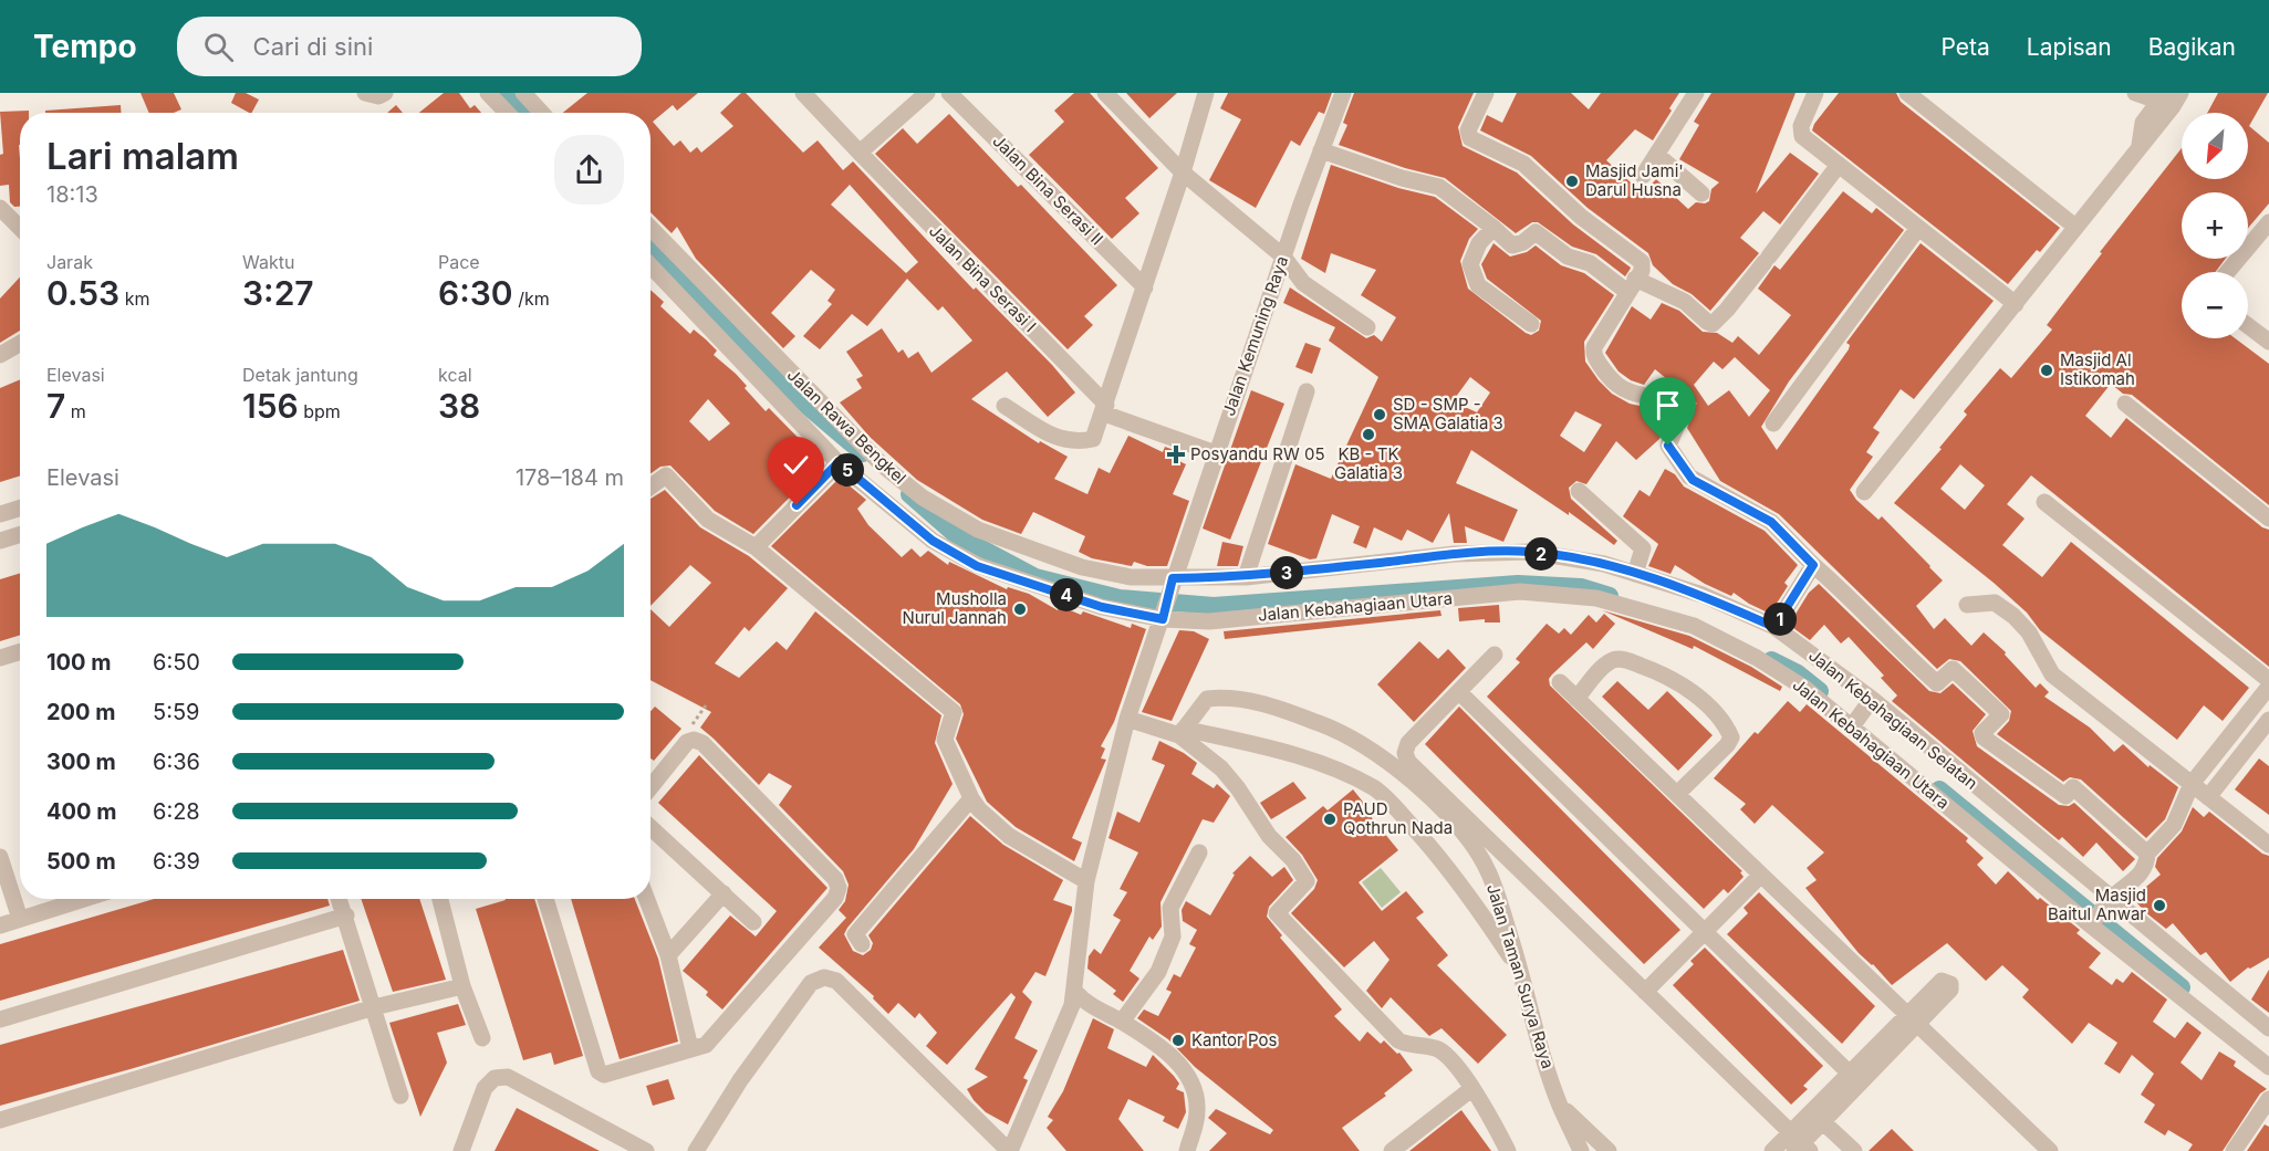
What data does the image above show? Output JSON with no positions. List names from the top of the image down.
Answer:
{
  "streets": {
    "street": [
      "Jalan Bina Serasi II",
      "Jalan Bina Serasi I",
      "Jalan Kemuning Raya",
      "Jalan Rawa Bengkel",
      "Jalan Kebahagiaan Utara",
      "Jalan Kebahagiaan Selatan",
      "Jalan Taman Surya Raya"
    ]
  },
  "crossings": [
    ["Jalan Kemuning Raya", "Jalan Rawa Bengkel"],
    ["Jalan Kemuning Raya", "Jalan Kebahagiaan Utara"],
    ["Jalan Kemuning Raya", "Jalan Kebahagiaan Selatan"],
    ["Jalan Rawa Bengkel", "Jalan Kebahagiaan Utara"],
    ["Jalan Rawa Bengkel", "Jalan Kebahagiaan Selatan"]
  ],
  "places": {
    "other": [
      "Masjid Jami' Darul Husna",
      "Masjid Al Istikomah",
      "SD - SMP - SMA Galatia 3",
      "KB - TK Galatia 3",
      "Musholla Nurul Jannah",
      "PAUD Qothrun Nada",
      "Masjid Baitul Anwar",
      "Kantor Pos"
    ],
    "health": ["Posyandu RW 05"]
  },
  "north": "bottom left",
  "page": {
    "header": "Tempo",
    "search": "Cari di sini",
    "nav": ["Peta", "Lapisan", "Bagikan"],
    "map_buttons": ["+", "−"],
    "heading": ["Lari malam", "18:13"],
    "stats": [
      ["Jarak", "0.53 km"],
      ["Waktu", "3:27"],
      ["Pace", "6:30 /km"],
      ["Elevasi", "7 m"],
      ["Detak jantung", "156 bpm"],
      ["kcal", "38"]
    ],
    "chart": ["Elevasi", "178–184 m"],
    "pins": [
      "5",
      "2",
      "3",
      "4",
      "1"
    ],
    "list": [
      {
        "name": "100 m",
        "note": "6:50"
      },
      {
        "name": "200 m",
        "note": "5:59"
      },
      {
        "name": "300 m",
        "note": "6:36"
      },
      {
        "name": "400 m",
        "note": "6:28"
      },
      {
        "name": "500 m",
        "note": "6:39"
      }
    ]
  }
}
